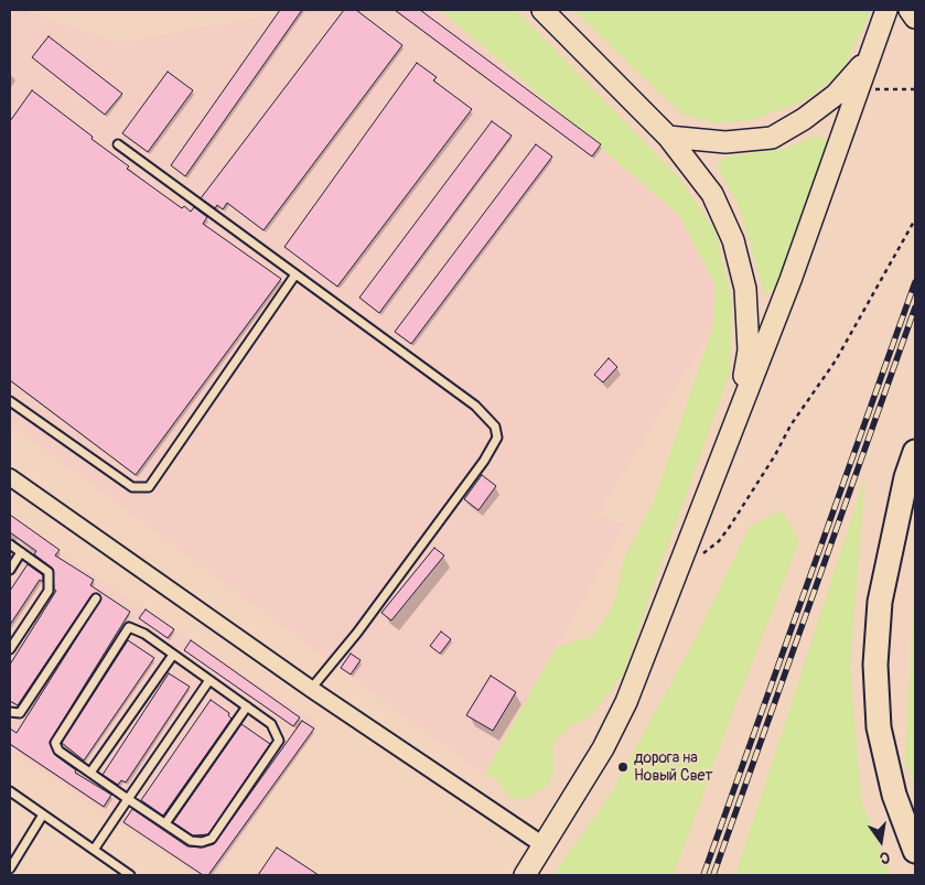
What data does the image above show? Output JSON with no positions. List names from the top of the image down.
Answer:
{
  "places": ["дорога на Новый Свет"],
  "north": "bottom"
}
